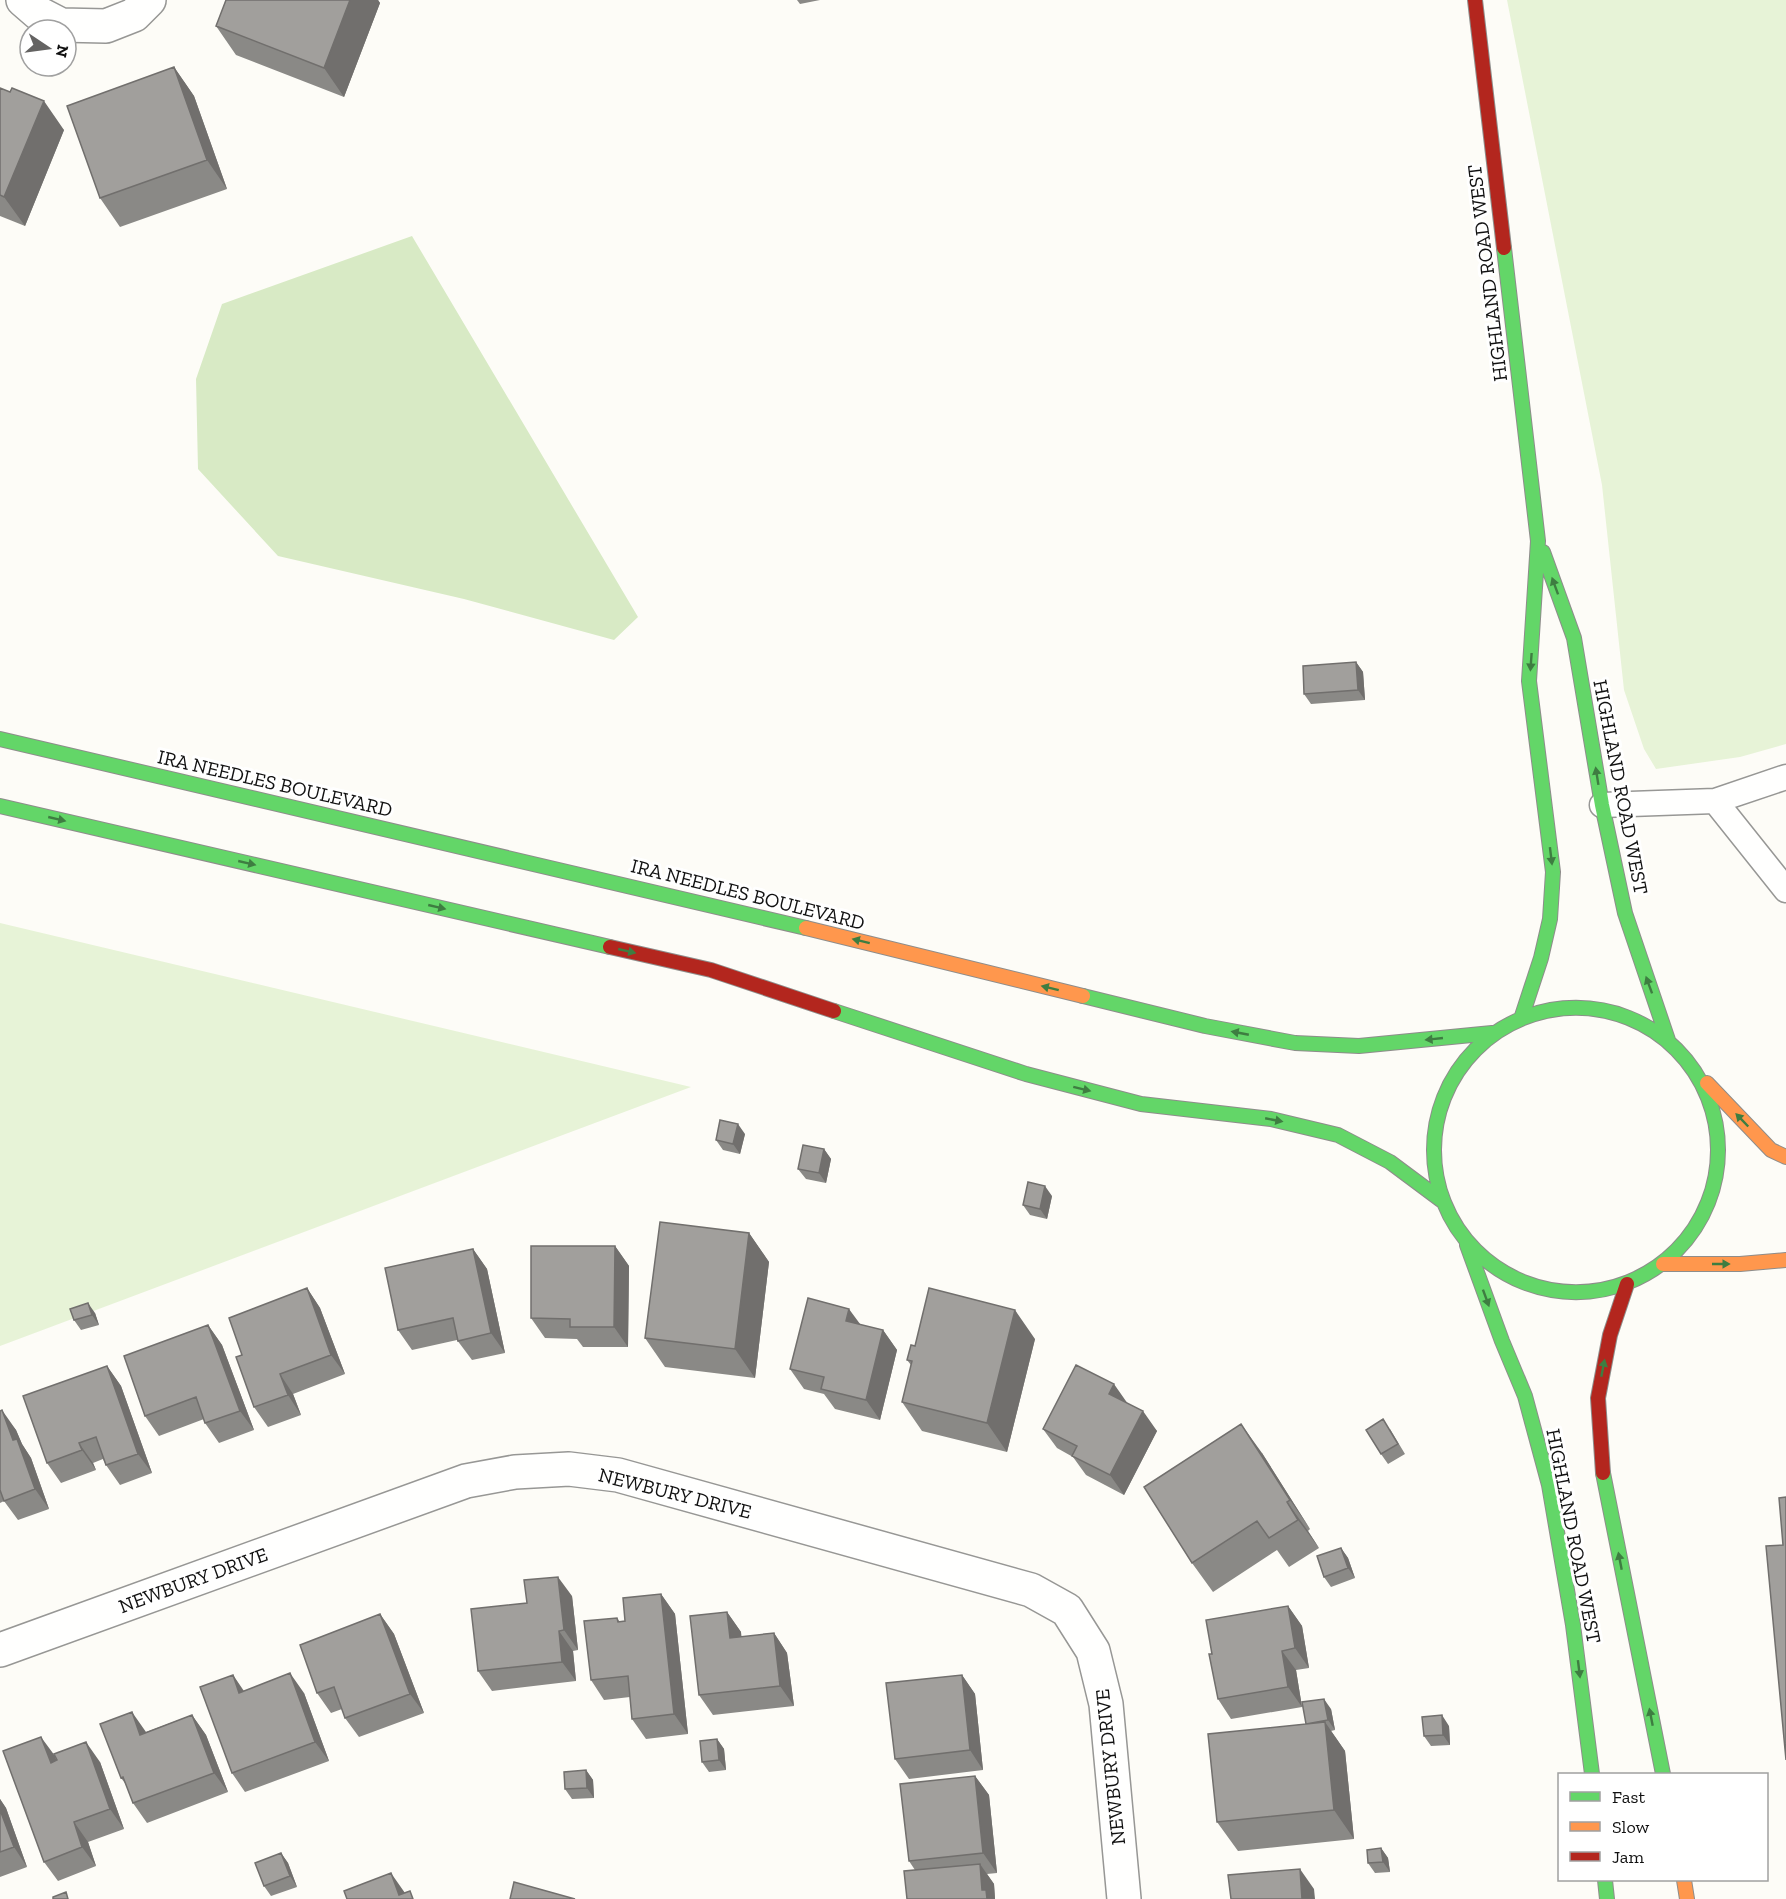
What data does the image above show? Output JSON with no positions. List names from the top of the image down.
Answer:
{
  "streets": {
    "main road": ["HIGHLAND ROAD WEST", "IRA NEEDLES BOULEVARD"],
    "street": ["NEWBURY DRIVE"]
  },
  "legend": ["Fast", "Slow", "Jam"],
  "north": "right"
}
